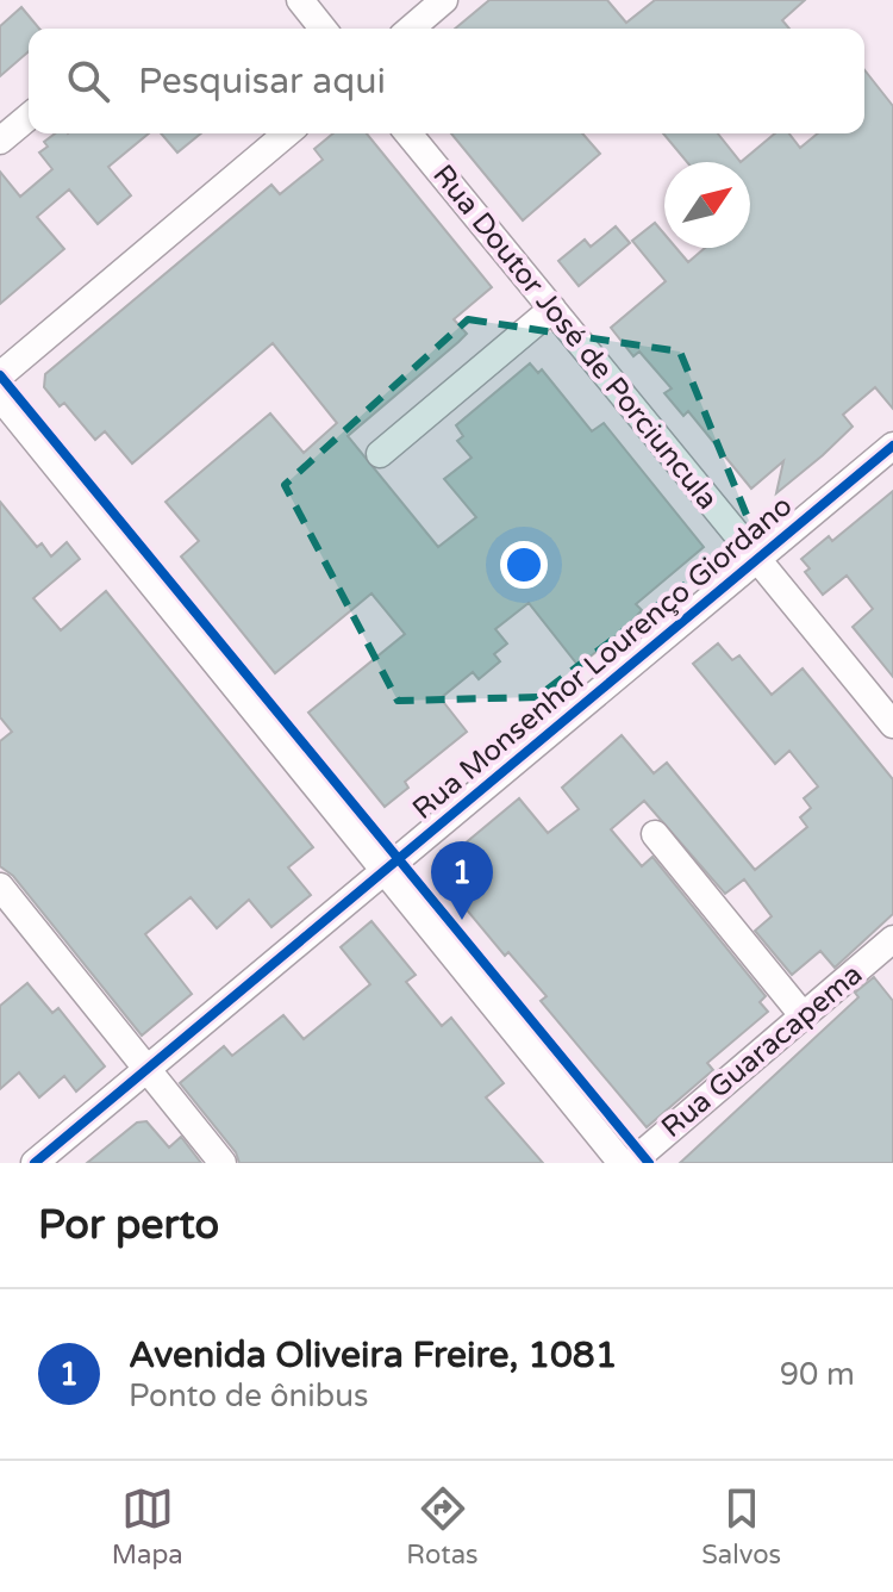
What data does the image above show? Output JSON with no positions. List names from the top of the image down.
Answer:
{
  "streets": {
    "street": ["Rua Doutor José de Porciuncula", "Rua Monsenhor Lourenço Giordano", "Rua Guaracapema"]
  },
  "crossings": [
    ["Rua Doutor José de Porciuncula", "Rua Monsenhor Lourenço Giordano"]
  ],
  "north": "top right",
  "page": {
    "search": "Pesquisar aqui",
    "pins": "1",
    "heading": "Por perto",
    "list": [
      {
        "mark": "1",
        "name": "Avenida Oliveira Freire, 1081",
        "note": "Ponto de ônibus",
        "value": "90 m"
      }
    ],
    "nav": ["Mapa", "Rotas", "Salvos"]
  }
}
